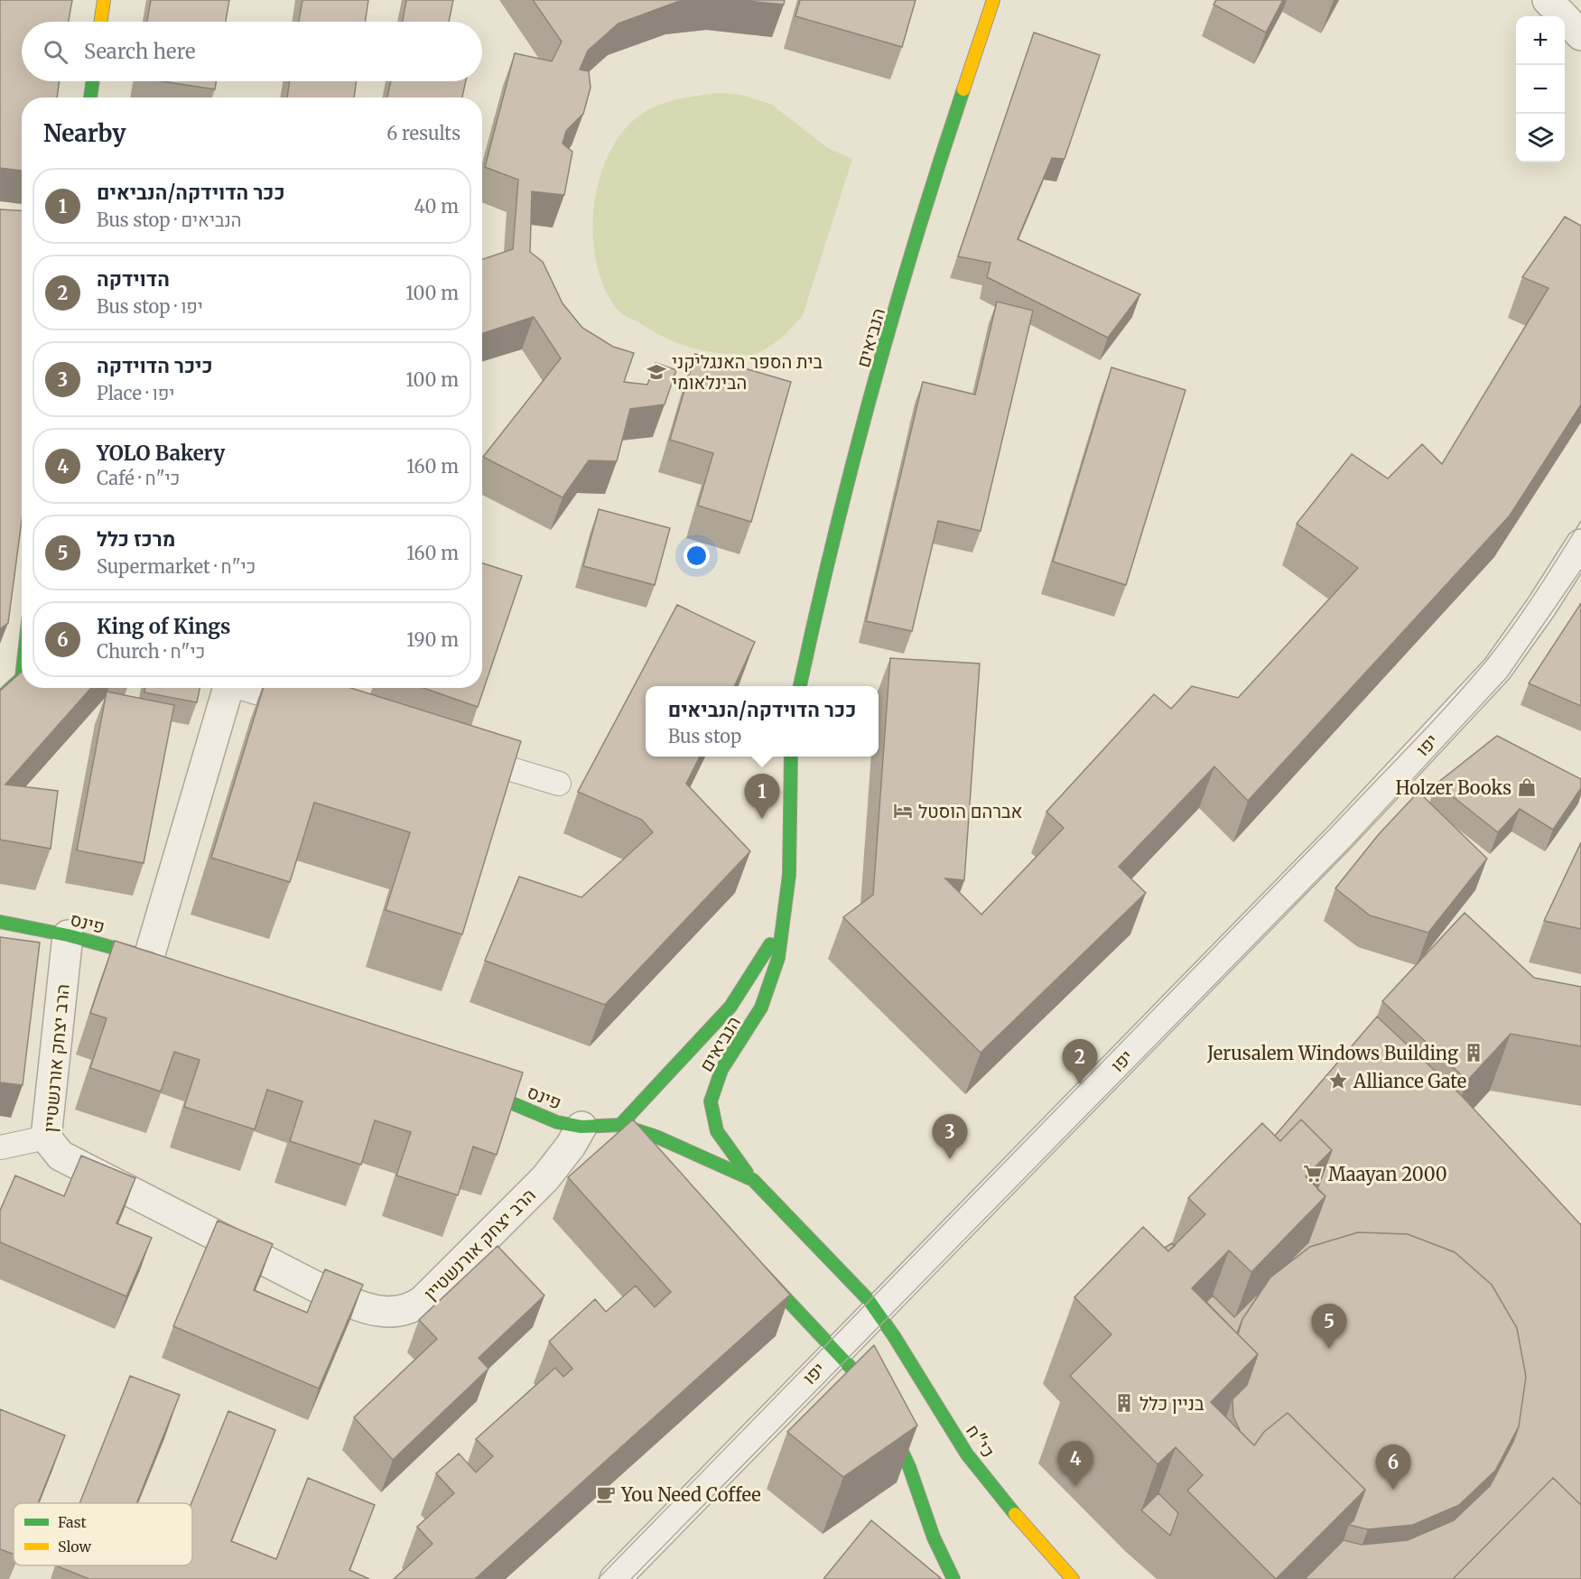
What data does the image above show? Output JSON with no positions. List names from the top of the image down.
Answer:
{
  "streets": {
    "street": [
      "הנביאים",
      "יפו",
      "פינס",
      "הרב יצחק אורנשטיין",
      "כי\"ח"
    ]
  },
  "crossings": [
    ["הנביאים", "פינס"],
    ["יפו", "פינס"],
    ["יפו", "כי\"ח"],
    ["פינס", "הרב יצחק אורנשטיין"],
    ["פינס", "כי\"ח"]
  ],
  "places": {
    "school or university": ["בית הספר האנגליקני הבינלאומי"],
    "shop": ["Holzer Books"],
    "hotel": ["אברהם הוסטל"],
    "building": ["Jerusalem Windows Building", "בניין כלל"],
    "place": ["Alliance Gate"],
    "supermarket": ["Maayan 2000"],
    "cafe": ["You Need Coffee"]
  },
  "legend": ["Fast", "Slow"],
  "page": {
    "map_buttons": ["+", "−"],
    "search": "Search here",
    "heading": ["Nearby", "6 results"],
    "list": [
      {
        "mark": "1",
        "name": "ככר הדוידקה/הנביאים",
        "note": "Bus stop · הנביאים",
        "value": "40 m"
      },
      {
        "mark": "2",
        "name": "הדוידקה",
        "note": "Bus stop · יפו",
        "value": "100 m"
      },
      {
        "mark": "3",
        "name": "כיכר הדוידקה",
        "note": "Place · יפו",
        "value": "100 m"
      },
      {
        "mark": "4",
        "name": "YOLO Bakery",
        "note": "Café · כי\"ח",
        "value": "160 m"
      },
      {
        "mark": "5",
        "name": "מרכז כלל",
        "note": "Supermarket · כי\"ח",
        "value": "160 m"
      },
      {
        "mark": "6",
        "name": "King of Kings",
        "note": "Church · כי\"ח",
        "value": "190 m"
      }
    ],
    "popup": ["ככר הדוידקה/הנביאים", "Bus stop"],
    "pins": [
      "1",
      "2",
      "3",
      "5",
      "4",
      "6"
    ]
  }
}
